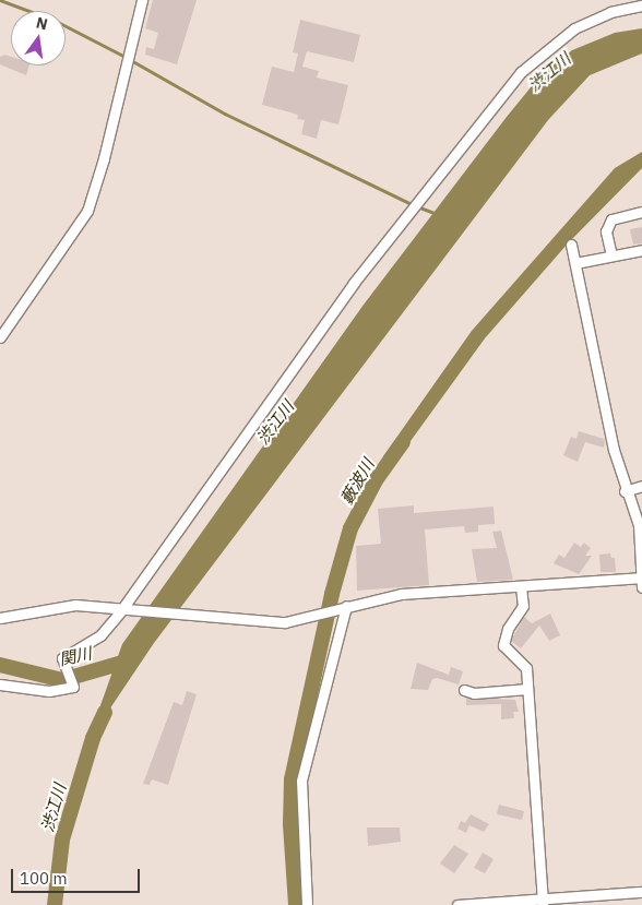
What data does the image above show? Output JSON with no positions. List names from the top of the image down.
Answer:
{
  "water": ["渋江川", "藪波川", "関川"],
  "scale_bar": "100 m",
  "north": "top"
}
